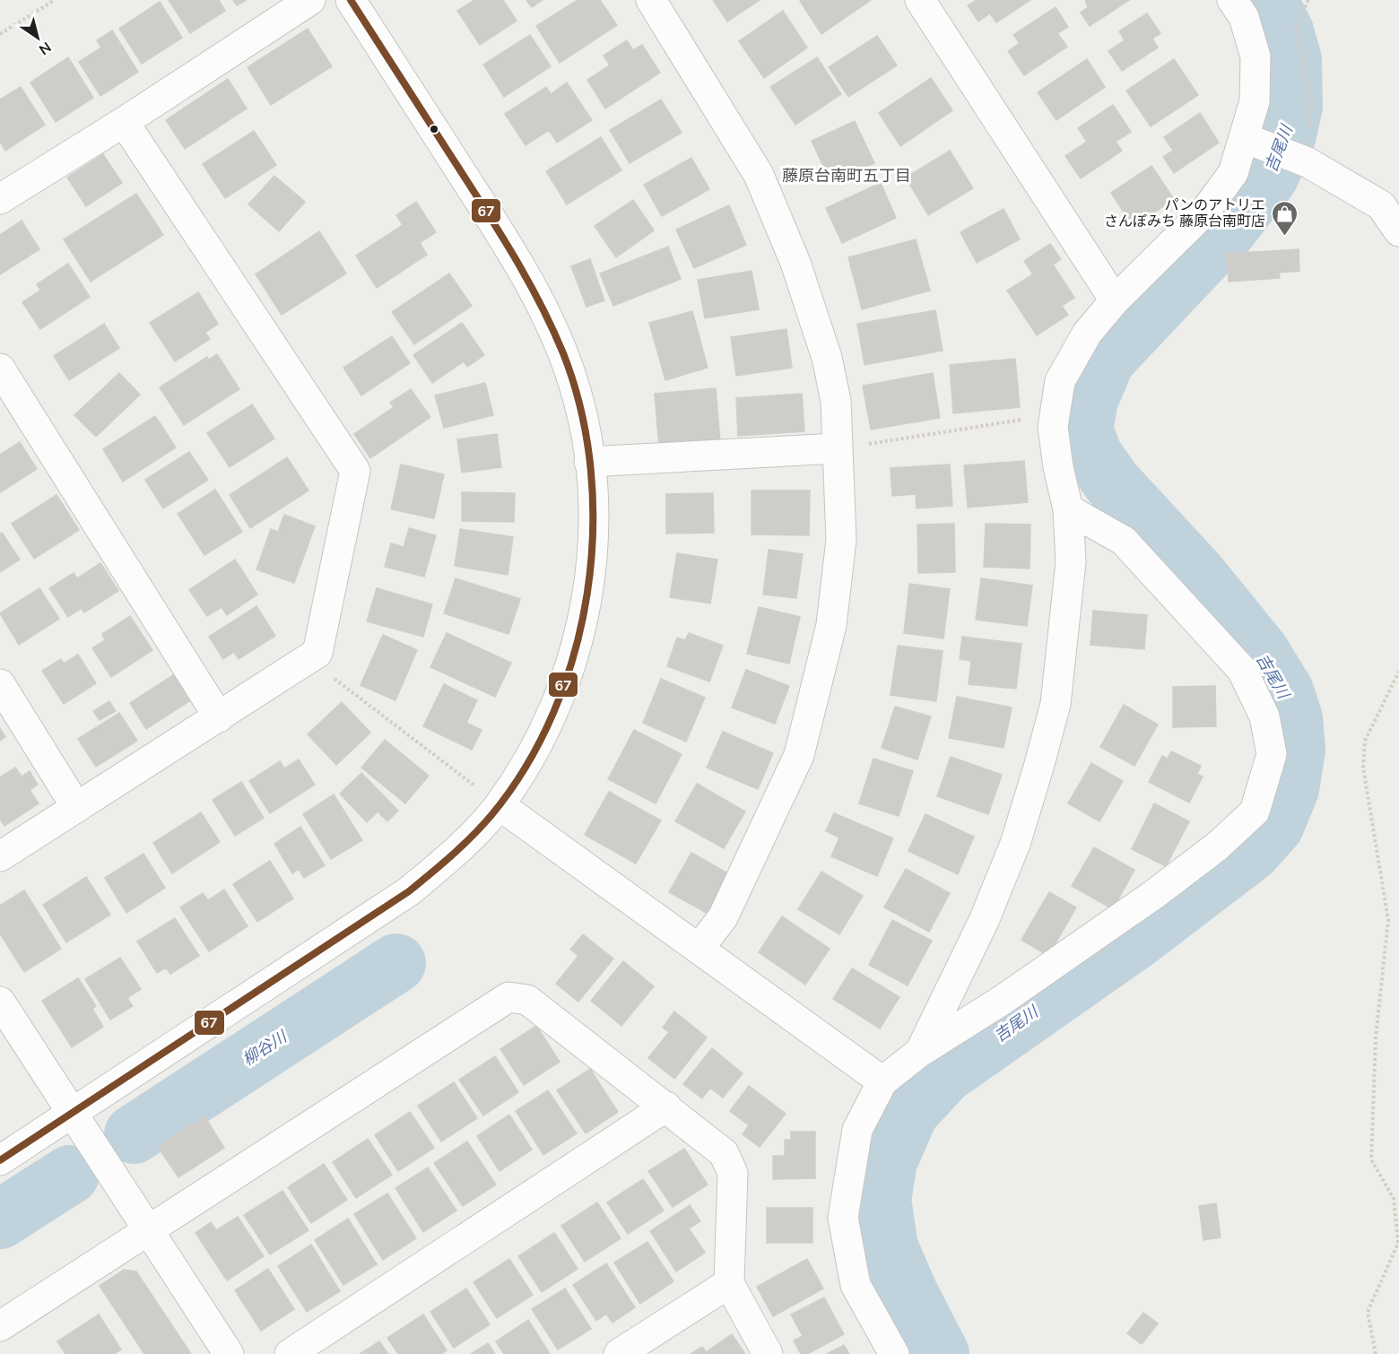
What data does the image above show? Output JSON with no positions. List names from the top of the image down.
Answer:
{
  "districts": ["藤原台南町五丁目"],
  "water": ["吉尾川", "柳谷川"],
  "places": {
    "shop": ["パンのアトリエ さんぽみち 藤原台南町店"]
  },
  "lines": ["transit line 67"],
  "north": "bottom right"
}
